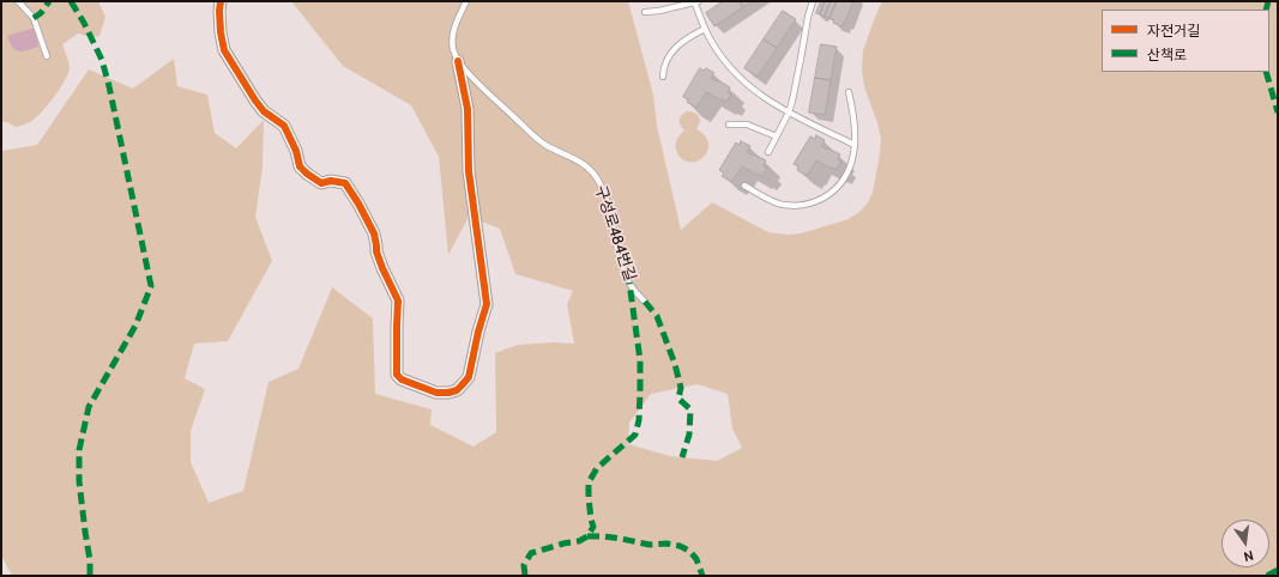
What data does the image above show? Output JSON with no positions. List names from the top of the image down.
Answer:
{
  "streets": {
    "lane": ["구성로484번길"]
  },
  "legend": ["자전거길", "산책로"],
  "north": "bottom"
}
